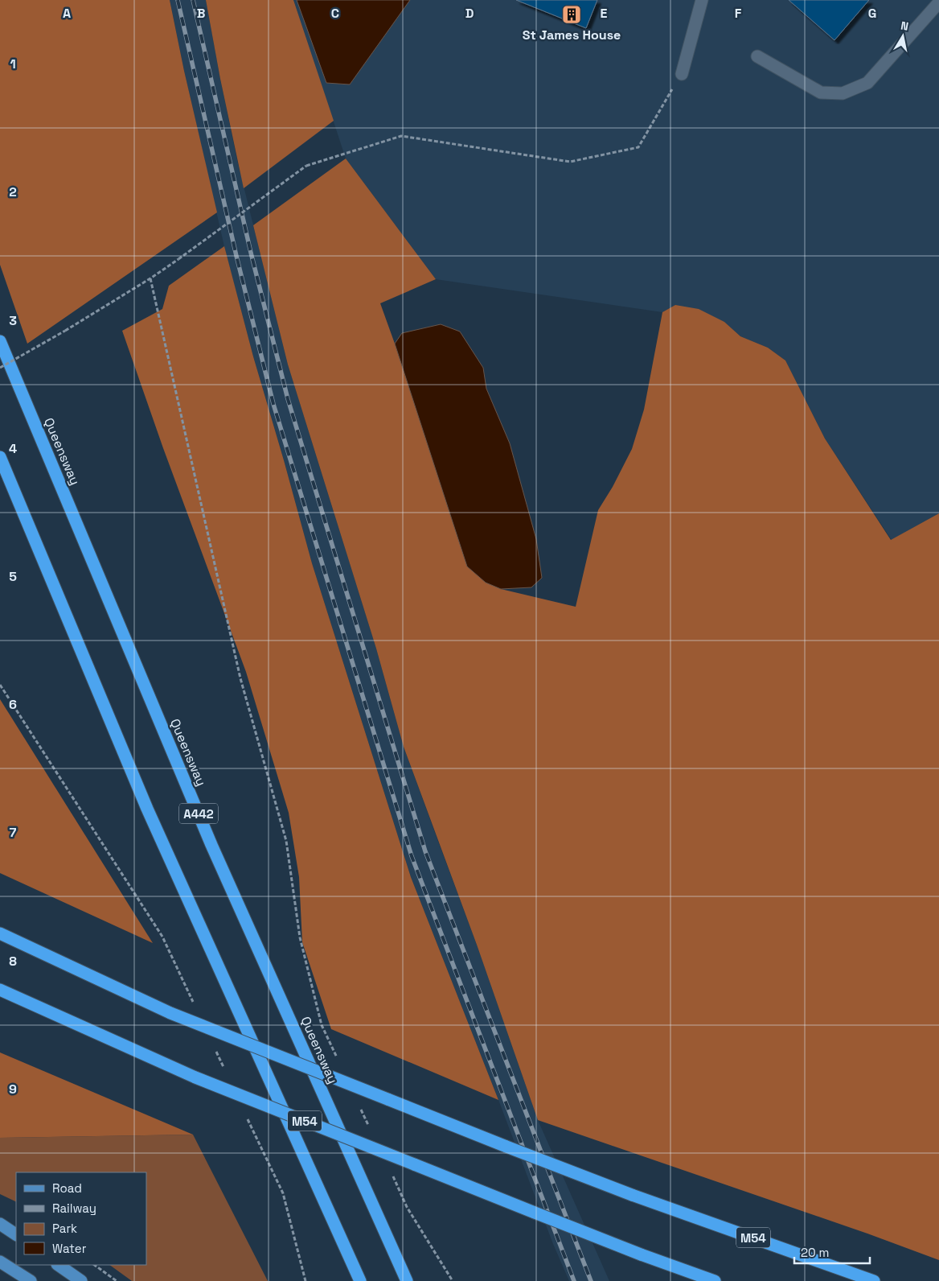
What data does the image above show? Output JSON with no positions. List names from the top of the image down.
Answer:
{
  "streets": {
    "highway": ["Queensway", "A442", "M54"]
  },
  "places": {
    "building": ["St James House"]
  },
  "legend": [
    "Road",
    "Railway",
    "Park",
    "Water"
  ],
  "scale_bar": "20 m",
  "north": "top",
  "grid": {
    "columns": [
      "A",
      "B",
      "C",
      "D",
      "E",
      "F",
      "G"
    ],
    "rows": [
      "1",
      "2",
      "3",
      "4",
      "5",
      "6",
      "7",
      "8",
      "9"
    ]
  }
}
